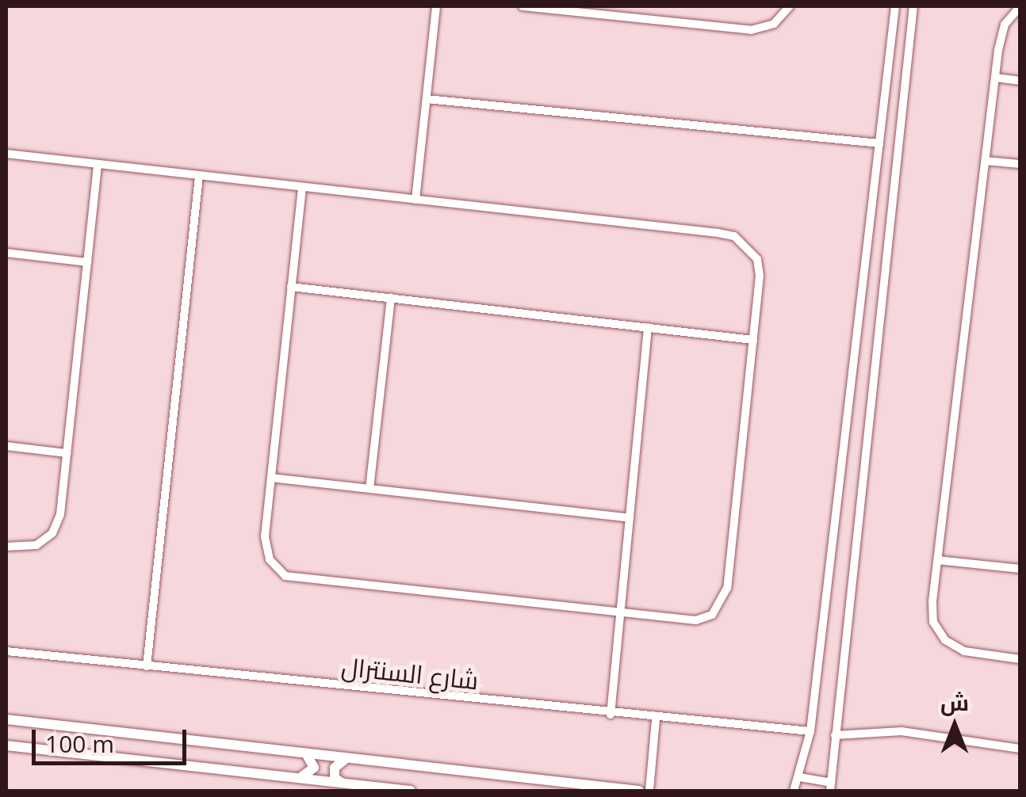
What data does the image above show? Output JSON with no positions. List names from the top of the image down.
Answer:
{
  "streets": {
    "street": ["شارع السنترال"]
  },
  "scale_bar": "100 m",
  "north": "top"
}
